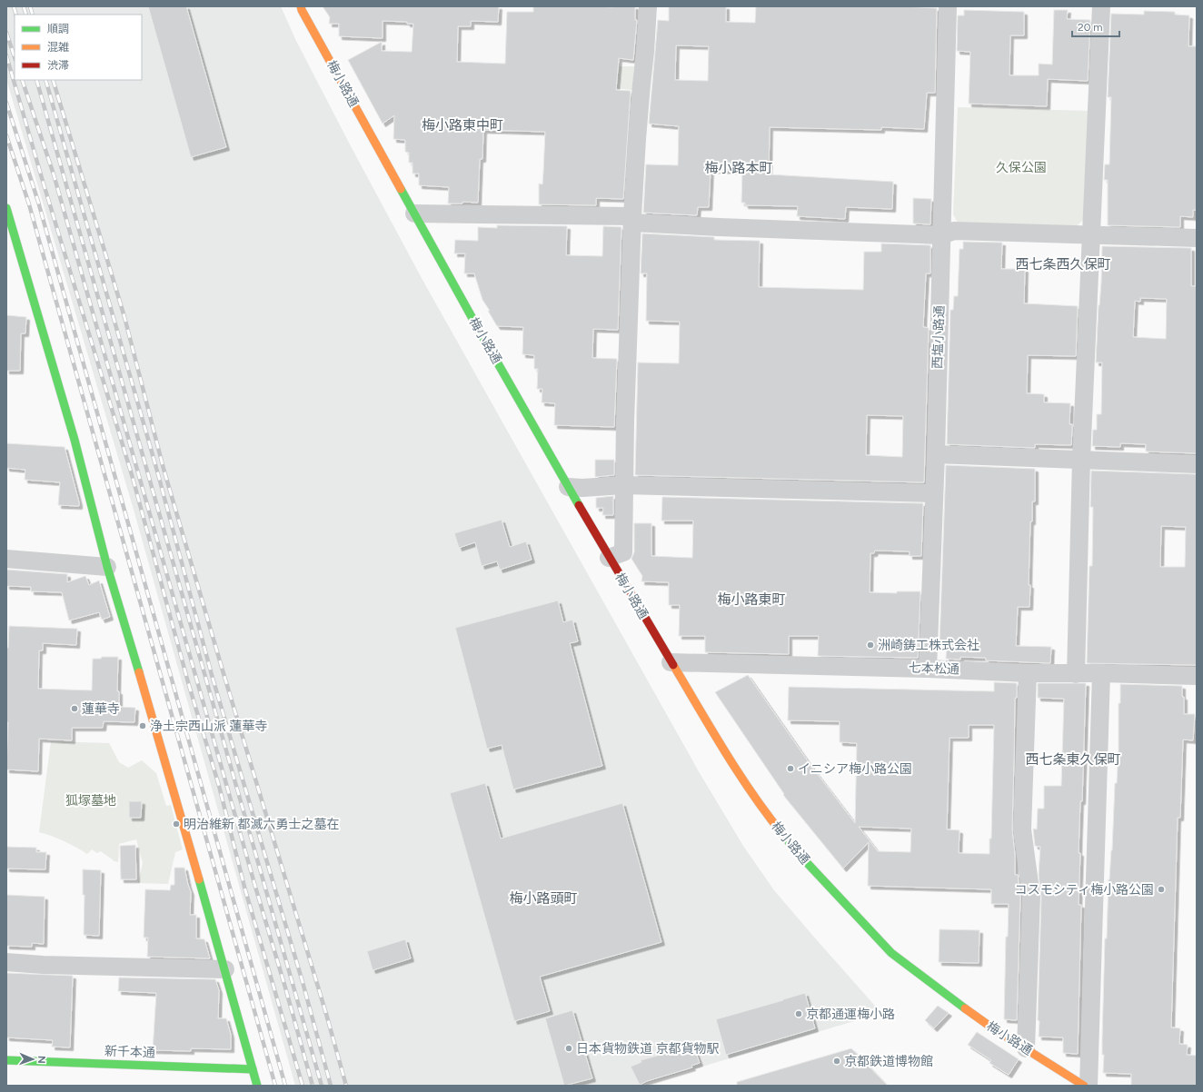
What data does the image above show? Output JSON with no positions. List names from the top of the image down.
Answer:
{
  "streets": {
    "street": [
      "梅小路通",
      "西塩小路通",
      "七本松通",
      "新千本通"
    ]
  },
  "crossings": [
    ["梅小路通", "七本松通"],
    ["西塩小路通", "七本松通"]
  ],
  "districts": [
    "梅小路東中町",
    "梅小路本町",
    "西七条西久保町",
    "梅小路東町",
    "西七条東久保町",
    "梅小路頭町"
  ],
  "parks": ["久保公園", "狐塚墓地"],
  "places": [
    "洲崎鋳工株式会社",
    "蓮華寺",
    "浄土宗西山派 蓮華寺",
    "イニシア梅小路公園",
    "明治維新 都滅六勇士之墓在",
    "コスモシティ梅小路公園",
    "京都通運梅小路",
    "日本貨物鉄道 京都貨物駅",
    "京都鉄道博物館"
  ],
  "legend": ["順調", "混雑", "渋滞"],
  "scale_bar": "20 m",
  "north": "right"
}
